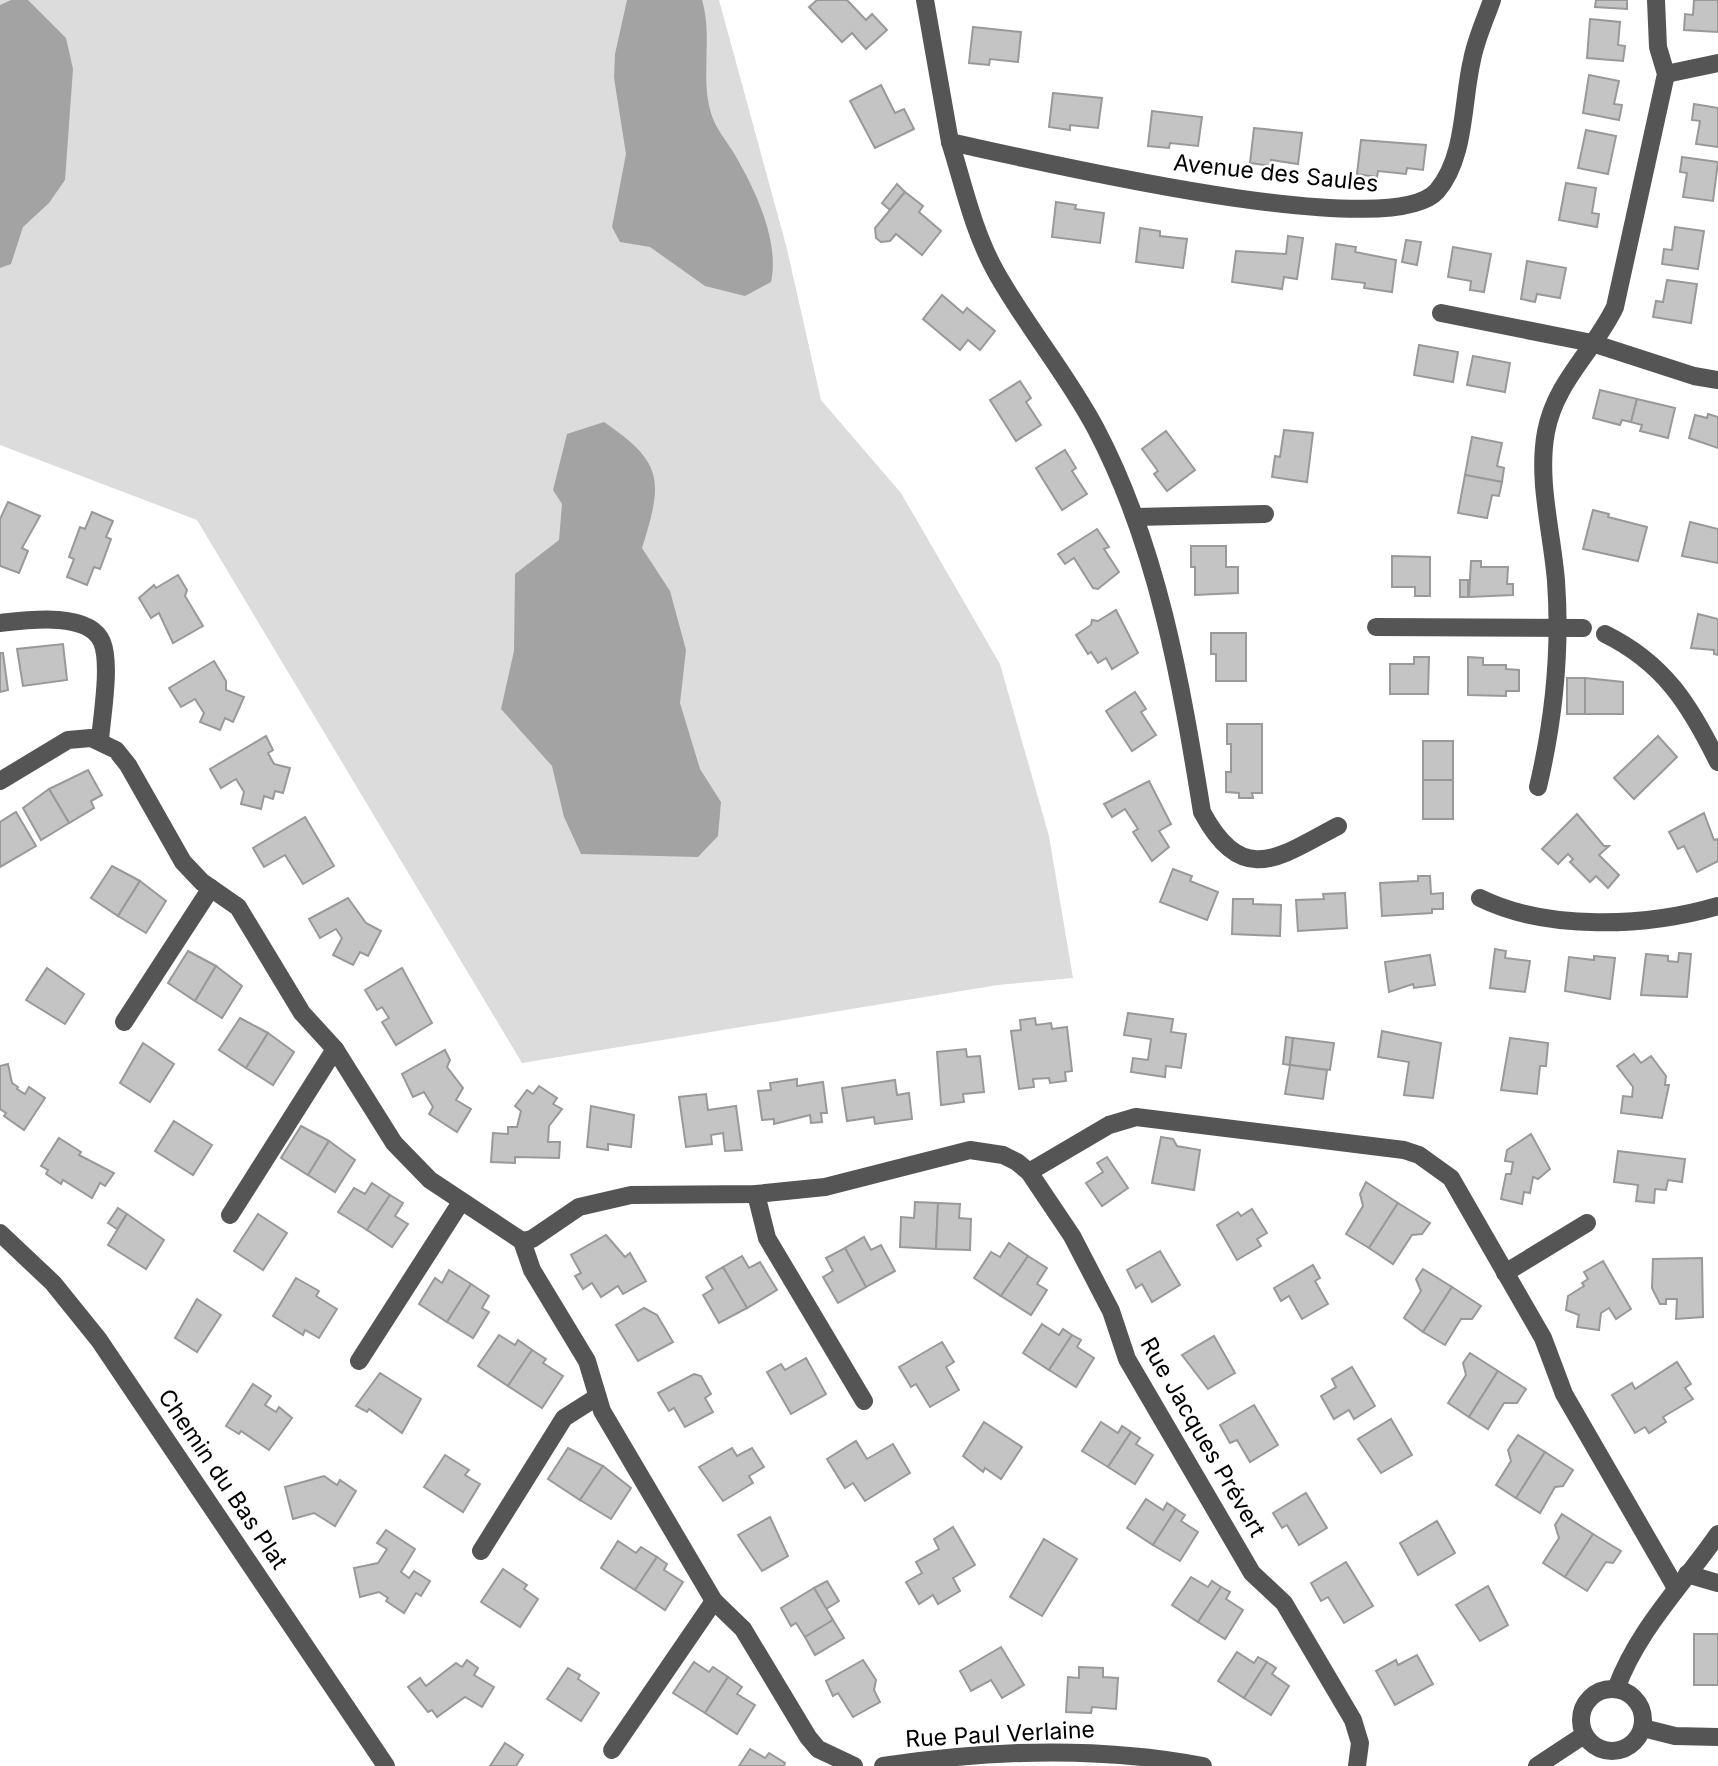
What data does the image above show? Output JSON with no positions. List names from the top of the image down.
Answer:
{
  "streets": {
    "street": [
      "Avenue des Saules",
      "Rue Jacques Prévert",
      "Chemin du Bas Plat",
      "Rue Paul Verlaine"
    ]
  }
}
